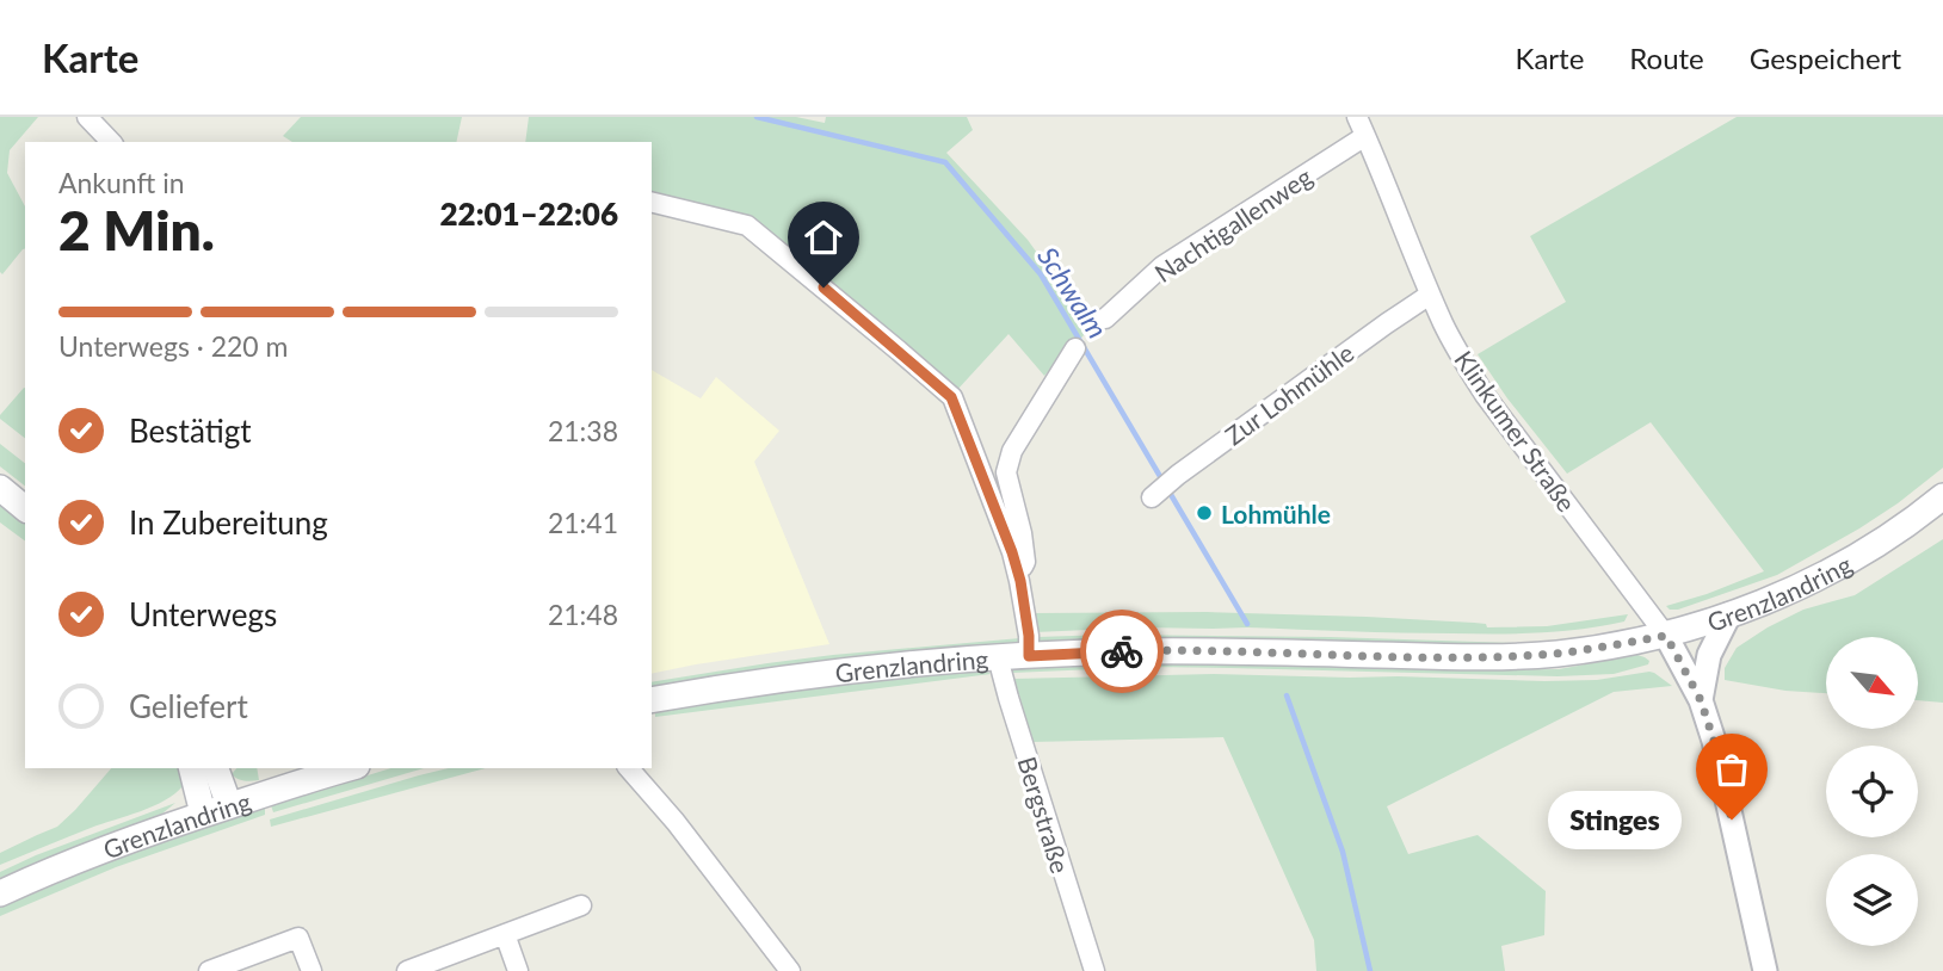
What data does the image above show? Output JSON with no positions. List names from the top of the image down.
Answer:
{
  "streets": {
    "main road": ["Grenzlandring"],
    "street": [
      "Nachtigallenweg",
      "Zur Lohmühle",
      "Klinkumer Straße",
      "Bergstraße"
    ]
  },
  "crossings": [
    ["Nachtigallenweg", "Klinkumer Straße"],
    ["Zur Lohmühle", "Klinkumer Straße"],
    ["Klinkumer Straße", "Grenzlandring"],
    ["Grenzlandring", "Bergstraße"]
  ],
  "water": ["Schwalm"],
  "places": ["Lohmühle", "Stinges"],
  "north": "bottom right",
  "page": {
    "header": "Karte",
    "nav": ["Karte", "Route", "Gespeichert"],
    "heading": ["2 Min.", "Ankunft in", "22:01–22:06"],
    "bar": "Unterwegs · 220 m",
    "list": [
      ["Bestätigt", "21:38"],
      ["In Zubereitung", "21:41"],
      ["Unterwegs", "21:48"],
      "Geliefert"
    ],
    "bubble": "Stinges"
  }
}
